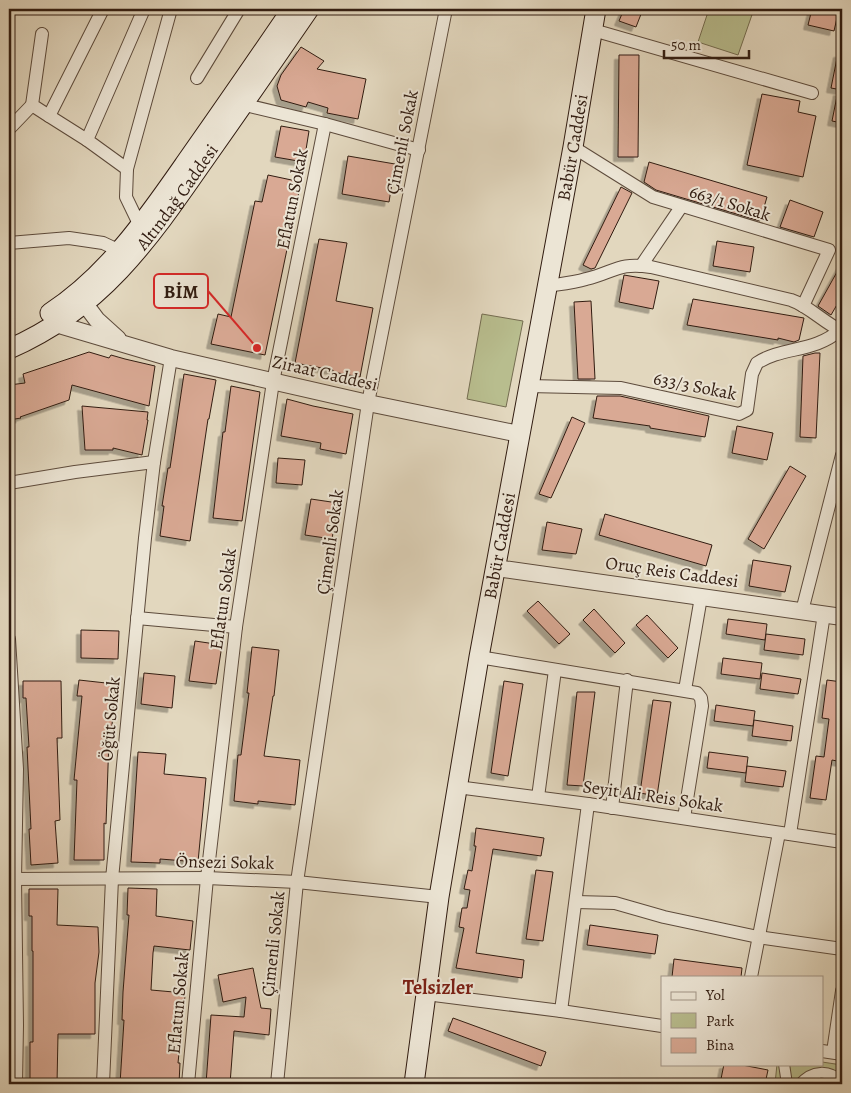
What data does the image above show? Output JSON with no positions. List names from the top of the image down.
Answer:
{
  "streets": {
    "main road": ["Babür Caddesi", "Altındağ Caddesi"],
    "street": [
      "Çimenli Sokak",
      "Eflatun Sokak",
      "663/1 Sokak",
      "Ziraat Caddesi",
      "633/3 Sokak",
      "Oruç Reis Caddesi",
      "Öğüt Sokak",
      "Seyit Ali Reis Sokak",
      "Önsezi Sokak"
    ]
  },
  "crossings": [
    ["Çimenli Sokak", "Ziraat Caddesi"],
    ["Çimenli Sokak", "Önsezi Sokak"],
    ["Babür Caddesi", "663/1 Sokak"],
    ["Babür Caddesi", "Ziraat Caddesi"],
    ["Babür Caddesi", "633/3 Sokak"],
    ["Babür Caddesi", "Oruç Reis Caddesi"],
    ["Babür Caddesi", "Seyit Ali Reis Sokak"],
    ["Babür Caddesi", "Önsezi Sokak"],
    ["Altındağ Caddesi", "Ziraat Caddesi"],
    ["Eflatun Sokak", "Ziraat Caddesi"],
    ["Eflatun Sokak", "Önsezi Sokak"],
    ["Ziraat Caddesi", "Öğüt Sokak"],
    ["Öğüt Sokak", "Önsezi Sokak"]
  ],
  "districts": ["Telsizler"],
  "places": ["BİM"],
  "legend": ["Yol", "Park", "Bina"],
  "scale_bar": "50 m"
}
